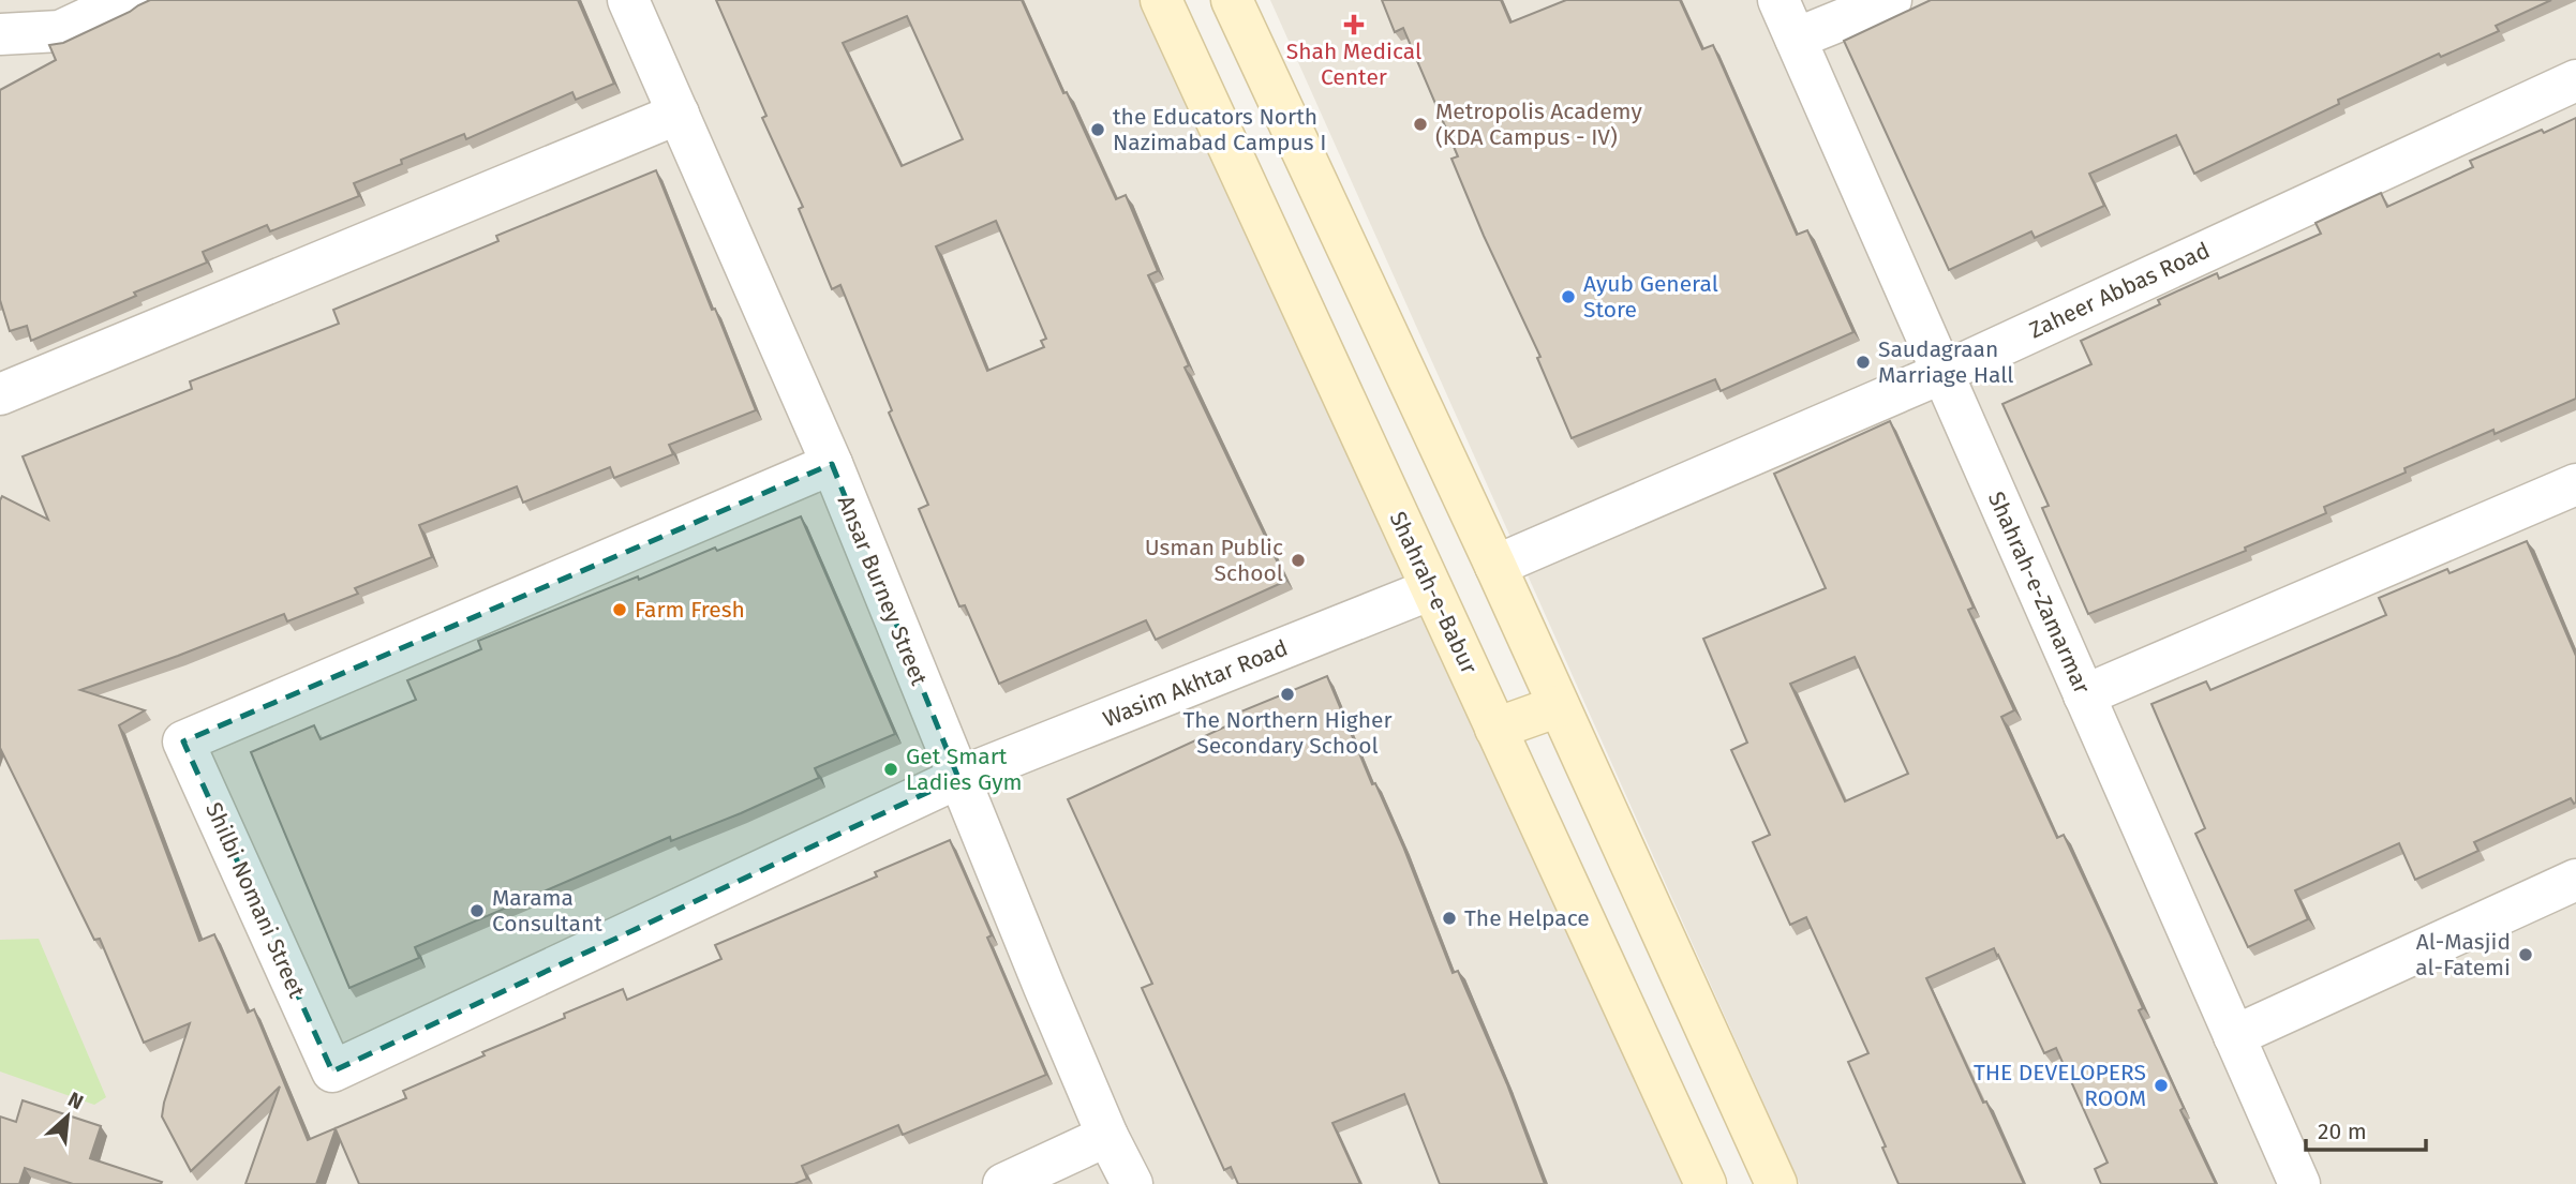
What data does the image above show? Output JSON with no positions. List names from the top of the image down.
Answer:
{
  "streets": {
    "main road": ["Shahrah-e-Babur"],
    "street": [
      "Zaheer Abbas Road",
      "Ansar Burney Street",
      "Shahrah-e-Zamarmar",
      "Wasim Akhtar Road",
      "Shilbi Nomani Street"
    ]
  },
  "crossings": [
    ["Zaheer Abbas Road", "Shahrah-e-Zamarmar"],
    ["Ansar Burney Street", "Wasim Akhtar Road"],
    ["Ansar Burney Street", "Shilbi Nomani Street"],
    ["Shahrah-e-Babur", "Wasim Akhtar Road"],
    ["Wasim Akhtar Road", "Shilbi Nomani Street"]
  ],
  "places": {
    "health": ["Shah Medical Center"],
    "other": [
      "Metropolis Academy (KDA Campus - IV)",
      "the Educators North Nazimabad Campus I",
      "Ayub General Store",
      "Saudagraan Marriage Hall",
      "Usman Public School",
      "Farm Fresh",
      "The Northern Higher Secondary School",
      "Get Smart Ladies Gym",
      "Marama Consultant",
      "The Helpace",
      "Al-Masjid al-Fatemi",
      "THE DEVELOPERS ROOM"
    ]
  },
  "scale_bar": "20 m",
  "north": "top right"
}
